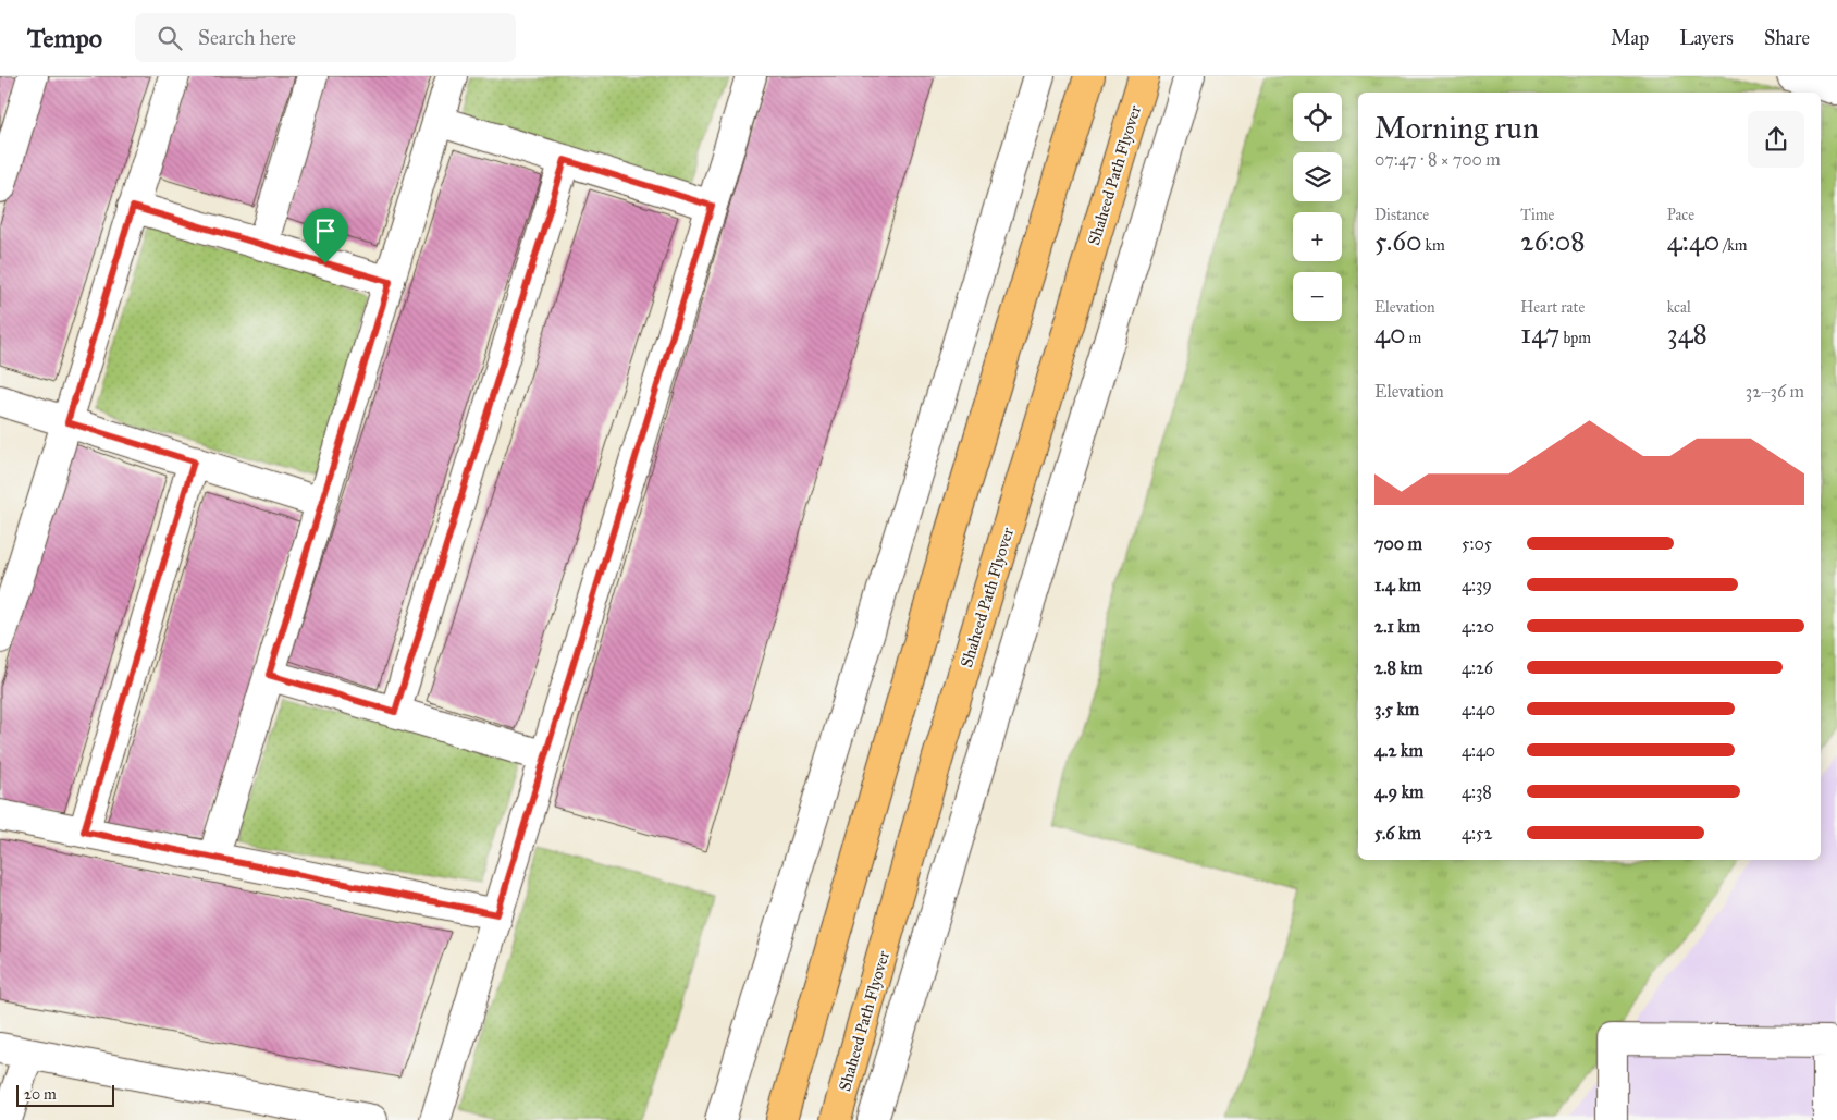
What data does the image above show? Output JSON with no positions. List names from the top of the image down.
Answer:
{
  "streets": {
    "highway": ["Shaheed Path Flyover"]
  },
  "scale_bar": "20 m",
  "page": {
    "header": "Tempo",
    "search": "Search here",
    "nav": ["Map", "Layers", "Share"],
    "map_buttons": ["+", "−"],
    "heading": ["Morning run", "07:47 · 8 × 700 m"],
    "stats": [
      ["Distance", "5.60 km"],
      ["Time", "26:08"],
      ["Pace", "4:40 /km"],
      ["Elevation", "40 m"],
      ["Heart rate", "147 bpm"],
      ["kcal", "348"]
    ],
    "chart": ["Elevation", "32–36 m"],
    "list": [
      {
        "name": "700 m",
        "note": "5:05"
      },
      {
        "name": "1.4 km",
        "note": "4:39"
      },
      {
        "name": "2.1 km",
        "note": "4:20"
      },
      {
        "name": "2.8 km",
        "note": "4:26"
      },
      {
        "name": "3.5 km",
        "note": "4:40"
      },
      {
        "name": "4.2 km",
        "note": "4:40"
      },
      {
        "name": "4.9 km",
        "note": "4:38"
      },
      {
        "name": "5.6 km",
        "note": "4:52"
      }
    ],
    "scale": "20 m"
  }
}
